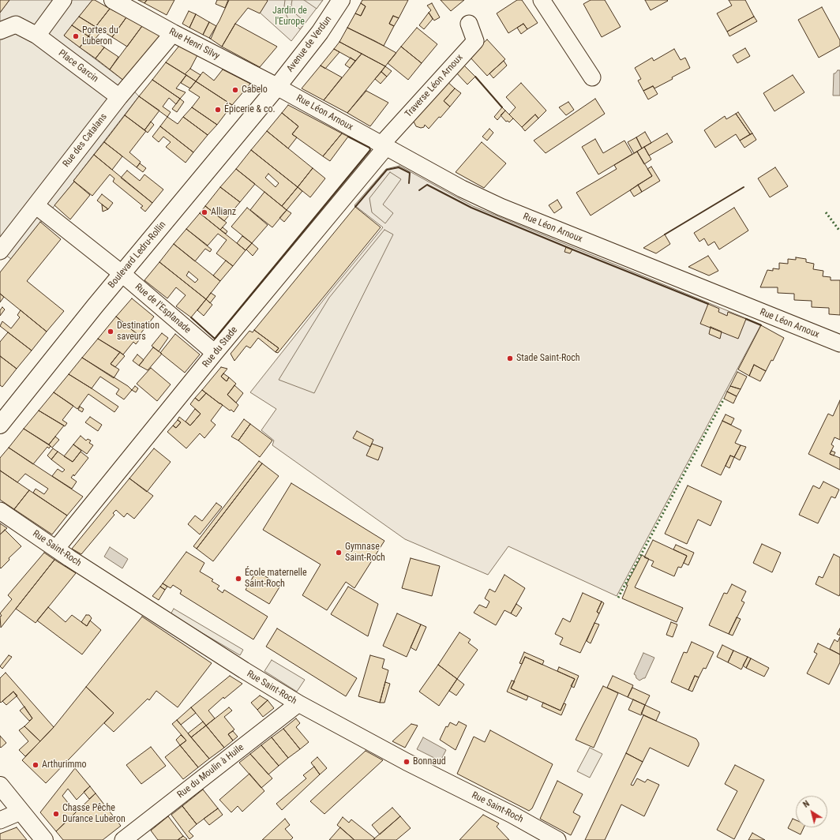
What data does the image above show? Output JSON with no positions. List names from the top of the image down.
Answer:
{
  "streets": {
    "main road": ["Rue Henri Silvy", "Avenue de Verdun", "Boulevard Ledru-Rollin"],
    "street": [
      "Place Garcin",
      "Traverse Léon Arnoux",
      "Rue Léon Arnoux",
      "Rue des Catalans",
      "Rue de l'Esplanade",
      "Rue du Stade",
      "Rue Saint-Roch",
      "Rue du Moulin à Huile"
    ]
  },
  "crossings": [
    ["Rue Henri Silvy", "Avenue de Verdun"],
    ["Rue Henri Silvy", "Rue Léon Arnoux"],
    ["Rue Henri Silvy", "Rue des Catalans"],
    ["Rue Henri Silvy", "Boulevard Ledru-Rollin"],
    ["Avenue de Verdun", "Rue Léon Arnoux"],
    ["Avenue de Verdun", "Boulevard Ledru-Rollin"],
    ["Place Garcin", "Rue des Catalans"],
    ["Traverse Léon Arnoux", "Rue Léon Arnoux"],
    ["Traverse Léon Arnoux", "Rue du Stade"],
    ["Rue Léon Arnoux", "Boulevard Ledru-Rollin"],
    ["Rue Léon Arnoux", "Rue du Stade"],
    ["Rue des Catalans", "Rue de l'Esplanade"],
    ["Boulevard Ledru-Rollin", "Rue de l'Esplanade"],
    ["Rue de l'Esplanade", "Rue du Stade"],
    ["Rue du Stade", "Rue Saint-Roch"],
    ["Rue Saint-Roch", "Rue du Moulin à Huile"]
  ],
  "parks": ["Jardin de l'Europe"],
  "places": [
    "Portes du Luberon",
    "Cabelo",
    "Épicerie & co.",
    "Allianz",
    "Destination saveurs",
    "Stade Saint-Roch",
    "Gymnase Saint-Roch",
    "École maternelle Saint-Roch",
    "Bonnaud",
    "Arthurimmo",
    "Chasse Pêche Durance Luberon"
  ],
  "north": "top left"
}
